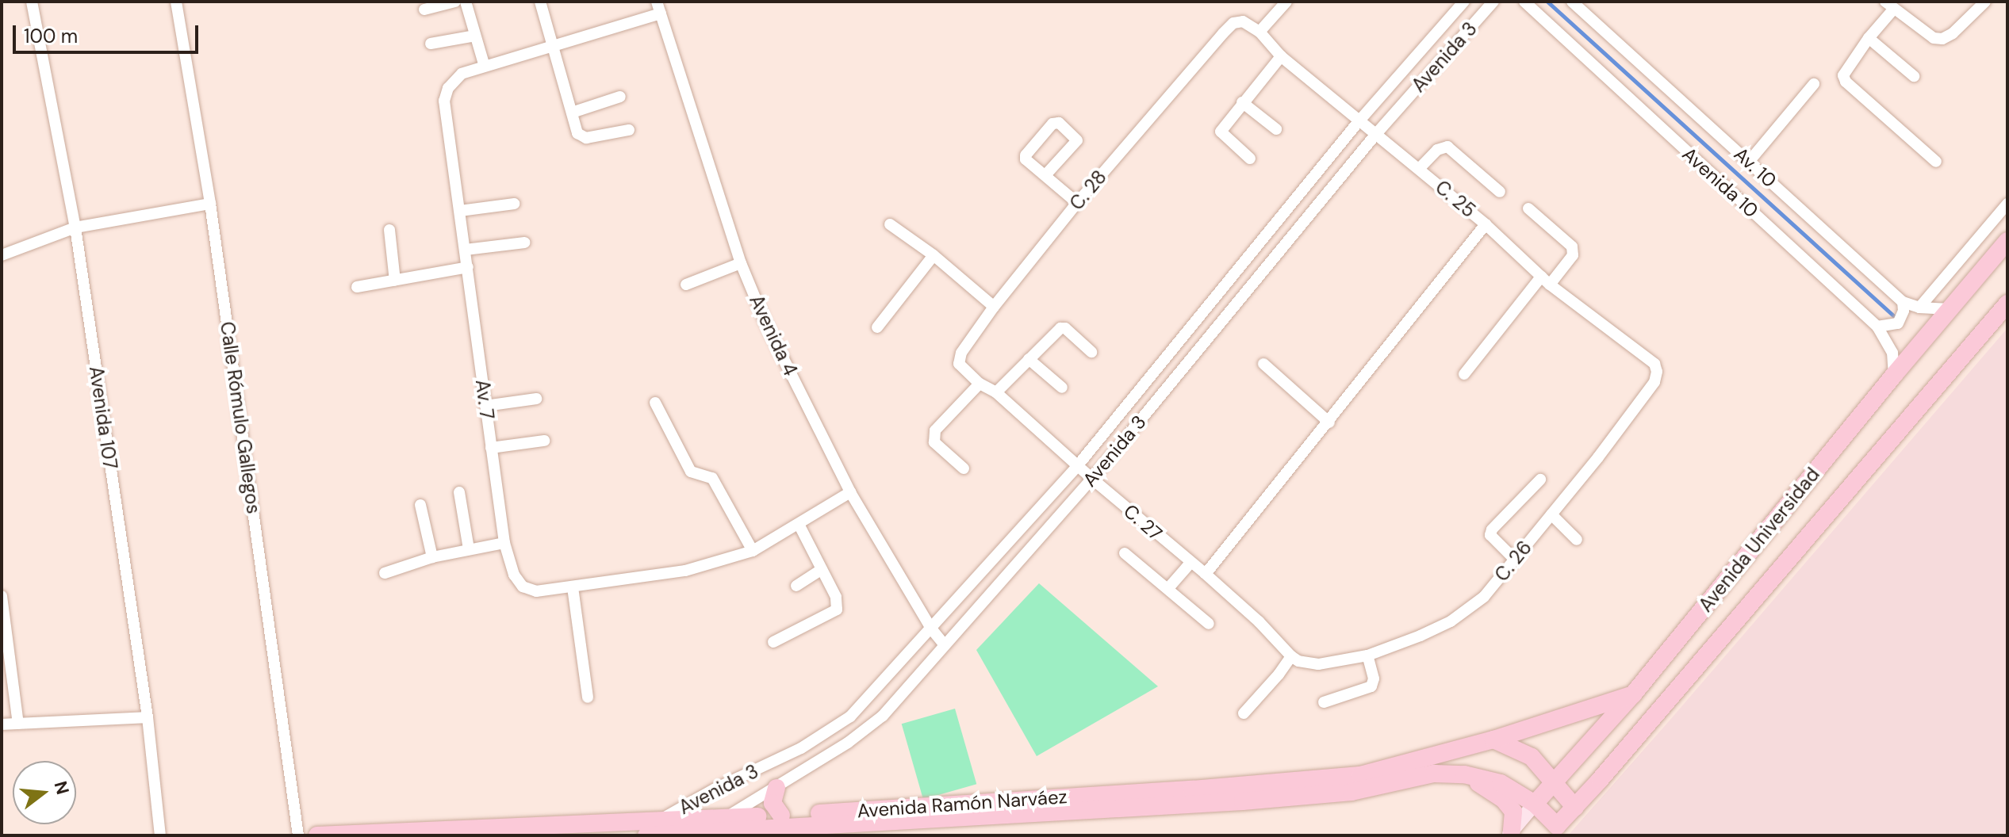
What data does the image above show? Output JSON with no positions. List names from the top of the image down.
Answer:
{
  "streets": {
    "main road": ["Avenida Universidad", "Avenida Ramón Narváez"],
    "street": [
      "Avenida 3",
      "Av. 10",
      "Avenida 10",
      "C. 28",
      "C. 25",
      "Avenida 4",
      "Av. 7",
      "Avenida 107",
      "Calle Rómulo Gallegos",
      "C. 27",
      "C. 26"
    ]
  },
  "crossings": [
    ["Avenida 3", "C. 25"],
    ["Avenida 3", "Avenida 4"],
    ["Avenida 3", "C. 27"],
    ["Avenida 3", "Avenida Ramón Narváez"],
    ["Av. 10", "Avenida Universidad"],
    ["Avenida 10", "Avenida Universidad"],
    ["C. 28", "C. 25"],
    ["C. 28", "C. 27"],
    ["C. 25", "C. 26"],
    ["Avenida 4", "Av. 7"],
    ["C. 27", "C. 26"],
    ["Avenida Universidad", "Avenida Ramón Narváez"]
  ],
  "scale_bar": "100 m",
  "north": "right"
}
